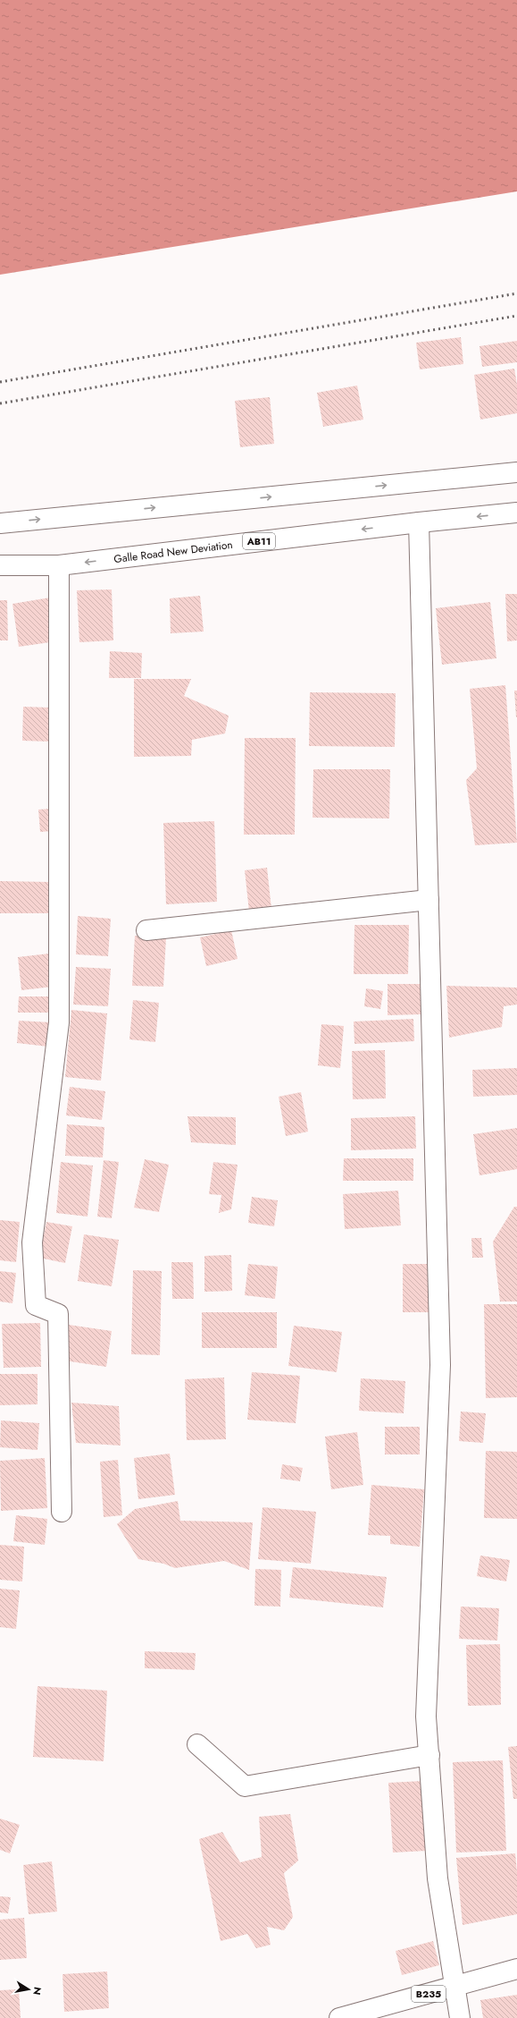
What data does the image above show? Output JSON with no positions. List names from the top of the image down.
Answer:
{
  "streets": {
    "street": ["AB11", "Galle Road New Deviation", "B235"]
  },
  "north": "right"
}
